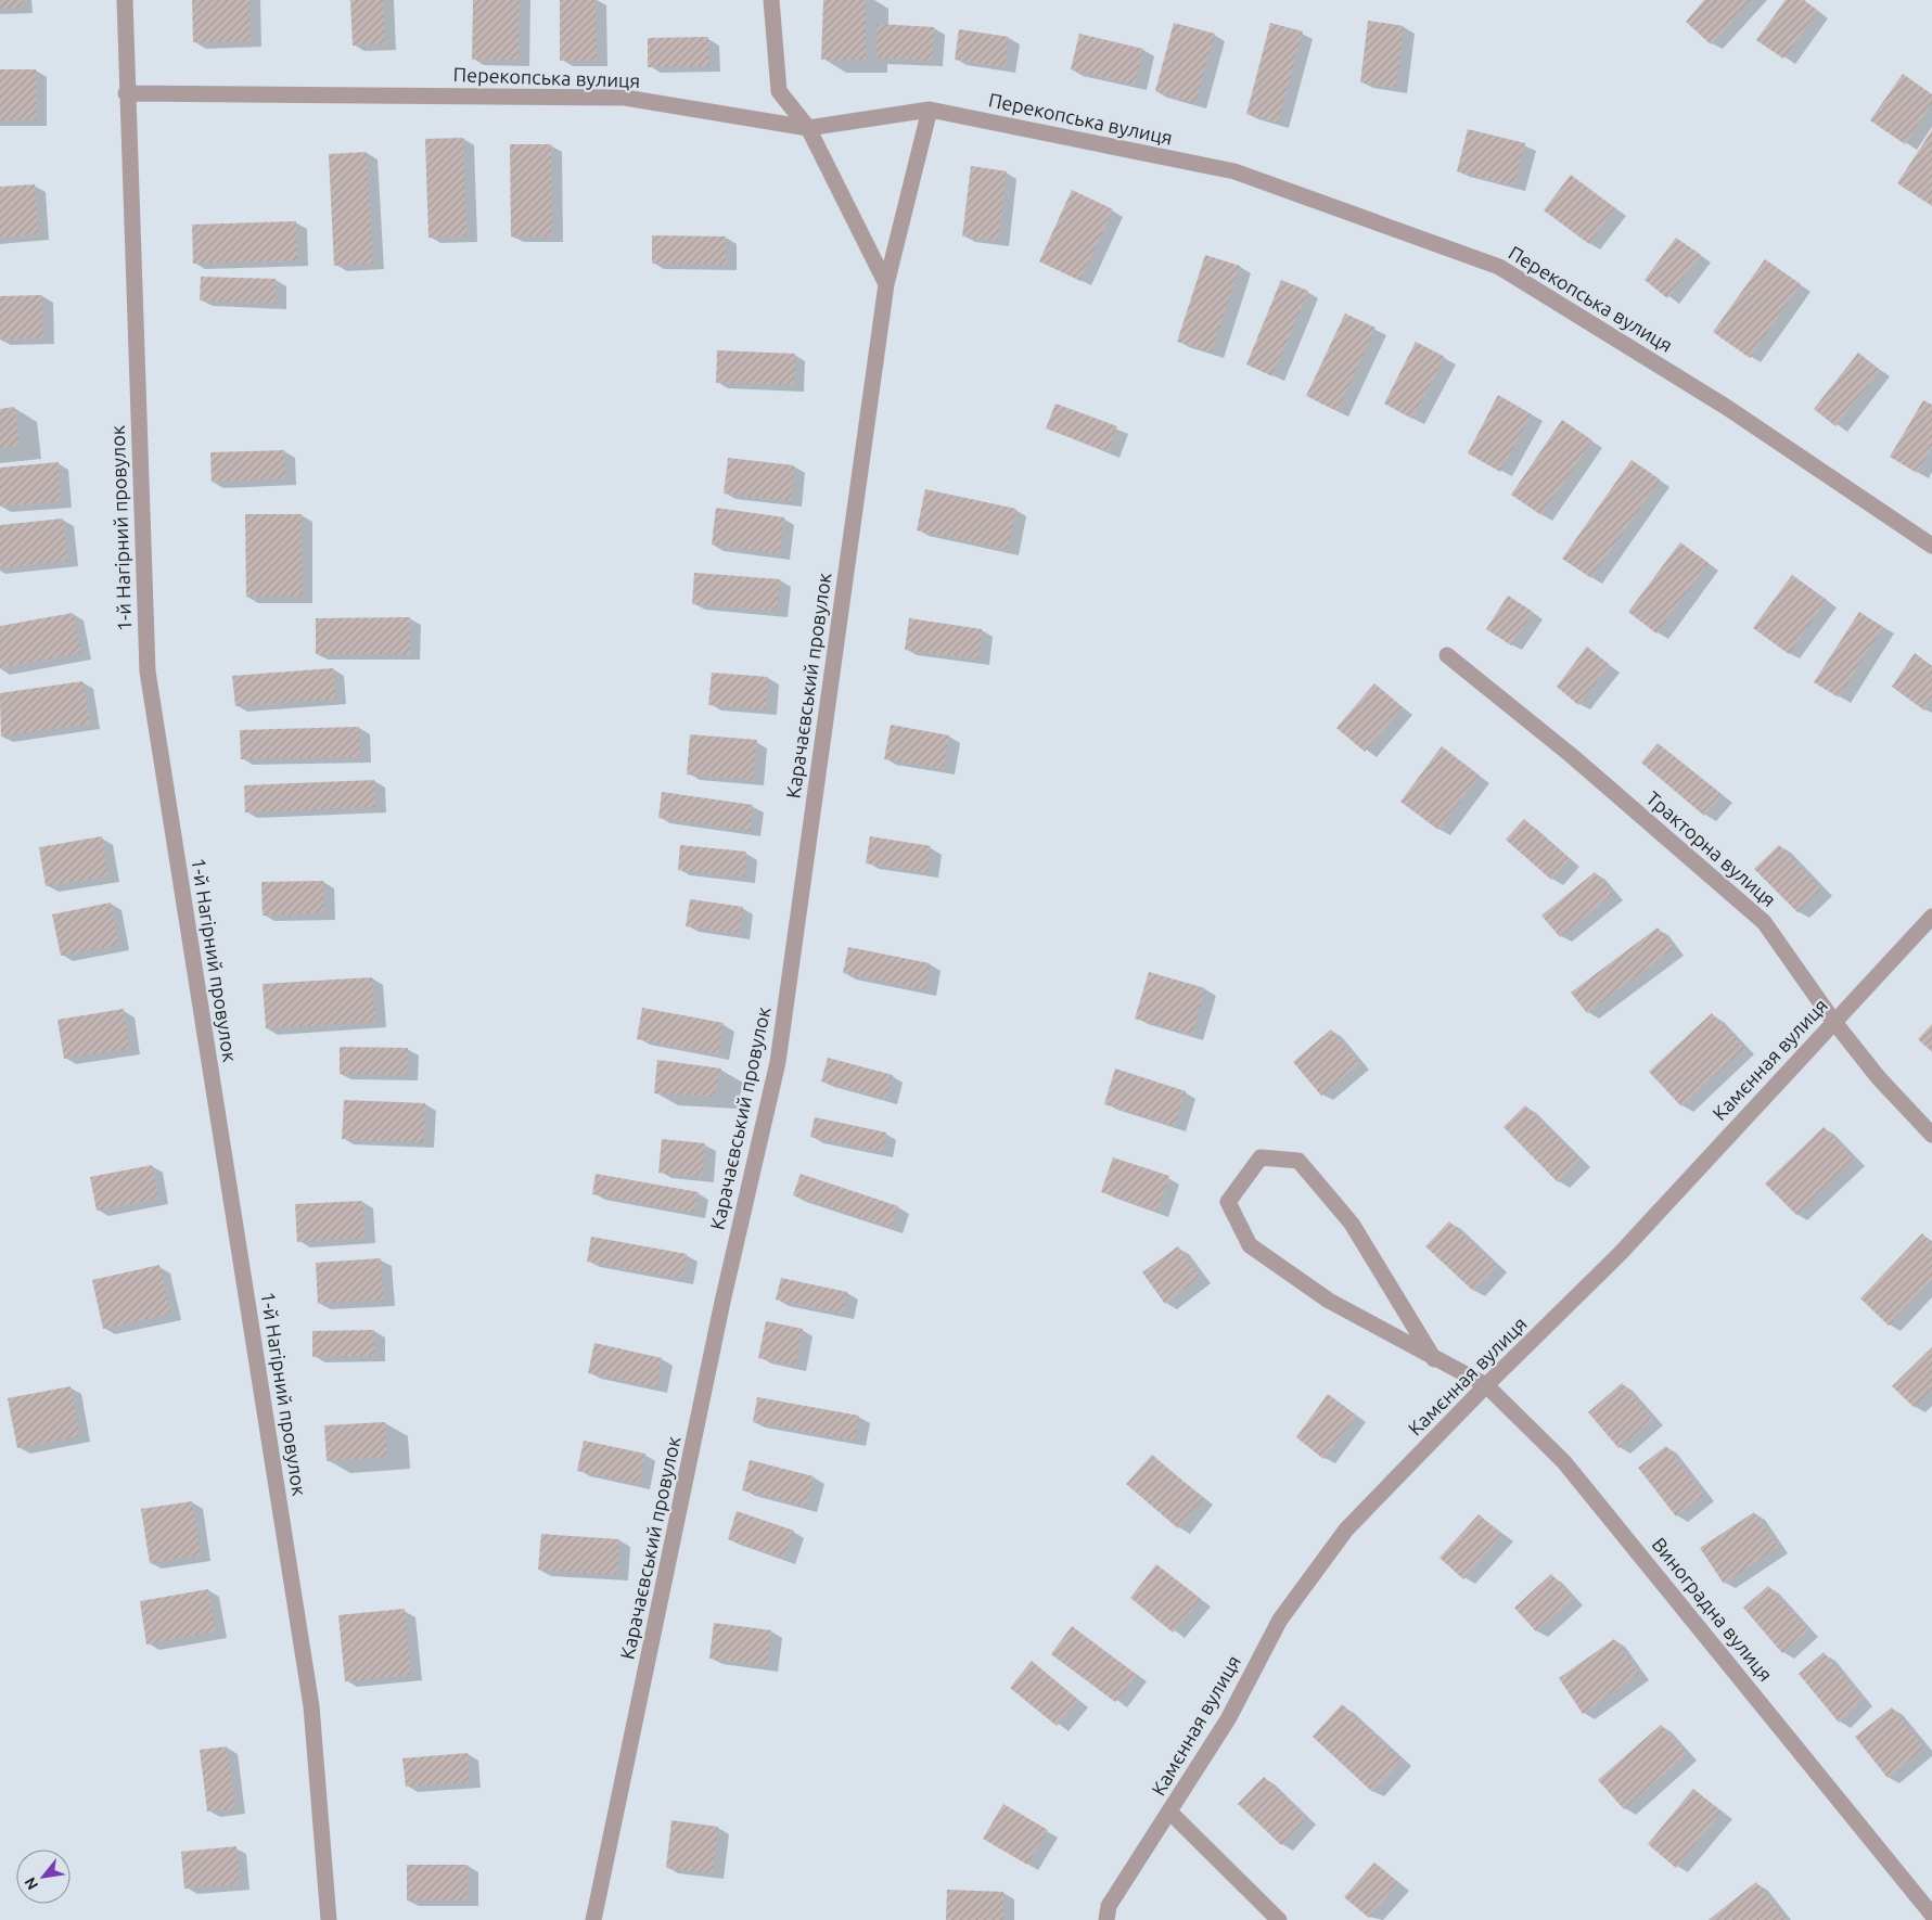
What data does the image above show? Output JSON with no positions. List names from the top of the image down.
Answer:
{
  "streets": {
    "street": [
      "Перекопська вулиця",
      "1-й Нагірний провулок",
      "Карачаєвський провулок",
      "Тракторна вулиця",
      "Камєнная вулиця",
      "Виноградна вулиця"
    ]
  },
  "crossings": [
    ["Перекопська вулиця", "1-й Нагірний провулок"],
    ["Перекопська вулиця", "Карачаєвський провулок"],
    ["Тракторна вулиця", "Камєнная вулиця"],
    ["Камєнная вулиця", "Виноградна вулиця"]
  ],
  "north": "bottom left"
}
